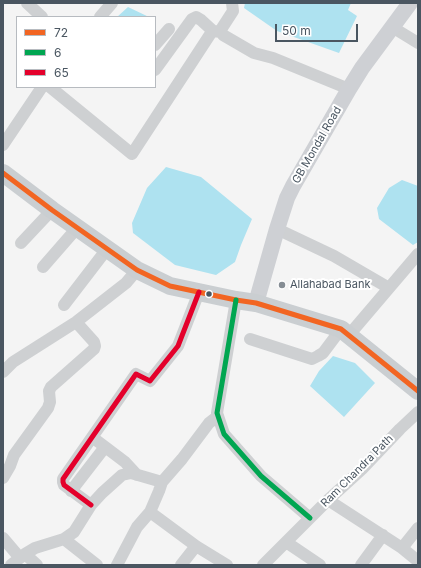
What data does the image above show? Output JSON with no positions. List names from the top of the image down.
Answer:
{
  "streets": {
    "street": ["GB Mondal Road", "Ram Chandra Path"]
  },
  "places": ["Allahabad Bank"],
  "lines": ["transit line 72", "transit line 65", "transit line 6"],
  "legend": ["72", "6", "65"],
  "scale_bar": "50 m"
}
